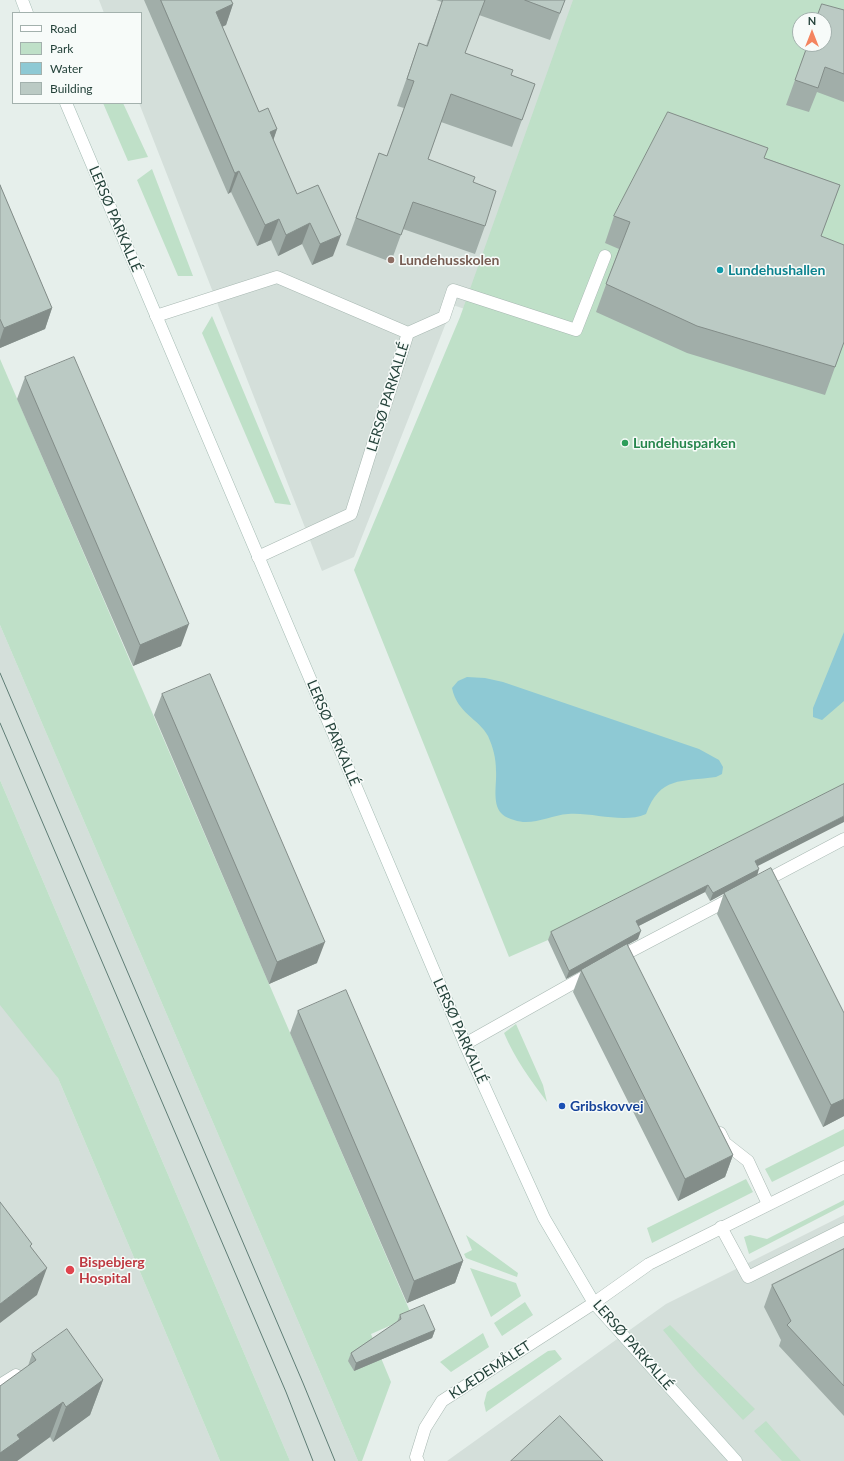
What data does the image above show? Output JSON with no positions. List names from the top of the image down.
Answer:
{
  "streets": {
    "street": ["LERSØ PARKALLÉ", "KLÆDEMÅLET"]
  },
  "crossings": [
    ["LERSØ PARKALLÉ", "KLÆDEMÅLET"]
  ],
  "places": [
    "Lundehusskolen",
    "Lundehushallen",
    "Lundehusparken",
    "Gribskovvej",
    "Bispebjerg Hospital"
  ],
  "legend": [
    "Road",
    "Park",
    "Water",
    "Building"
  ],
  "north": "top"
}
